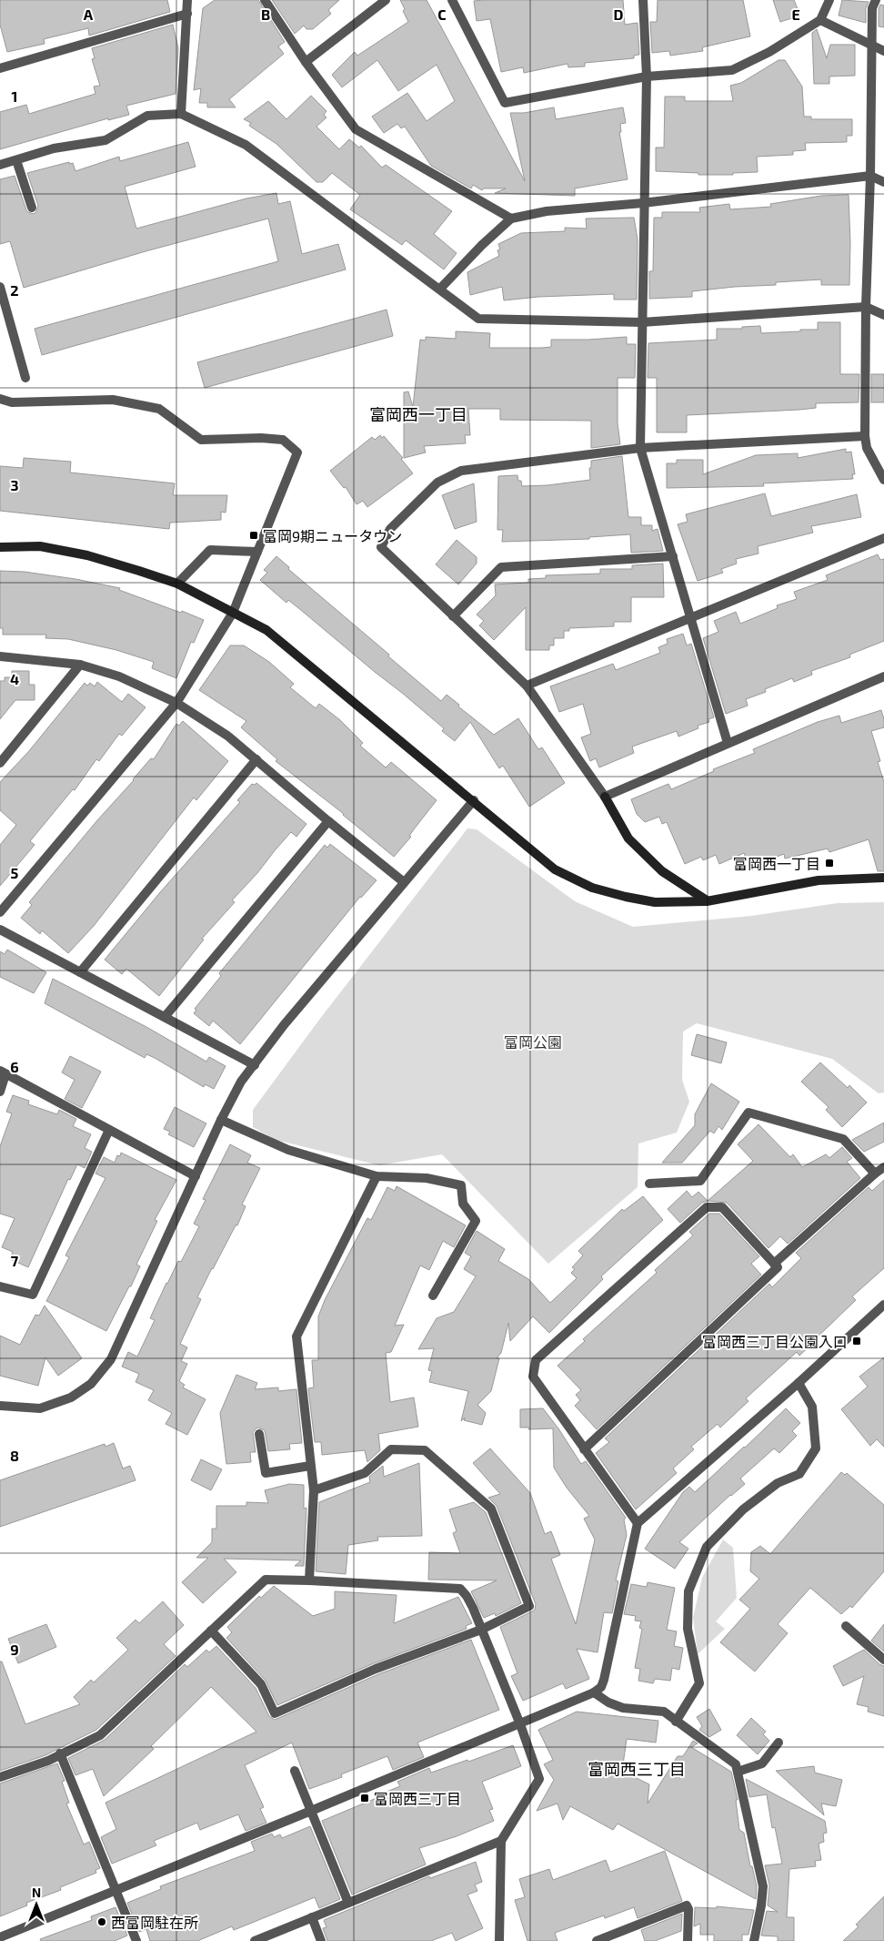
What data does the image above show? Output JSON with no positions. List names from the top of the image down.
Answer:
{
  "districts": ["富岡西一丁目", "富岡西三丁目"],
  "parks": ["富岡公園"],
  "places": {
    "transit": [
      "富岡9期ニュータウン",
      "富岡西一丁目",
      "富岡西三丁目公園入口",
      "富岡西三丁目"
    ],
    "other": ["西富岡駐在所"]
  },
  "north": "top",
  "grid": {
    "columns": [
      "A",
      "B",
      "C",
      "D",
      "E"
    ],
    "rows": [
      "1",
      "2",
      "3",
      "4",
      "5",
      "6",
      "7",
      "8",
      "9"
    ]
  }
}
